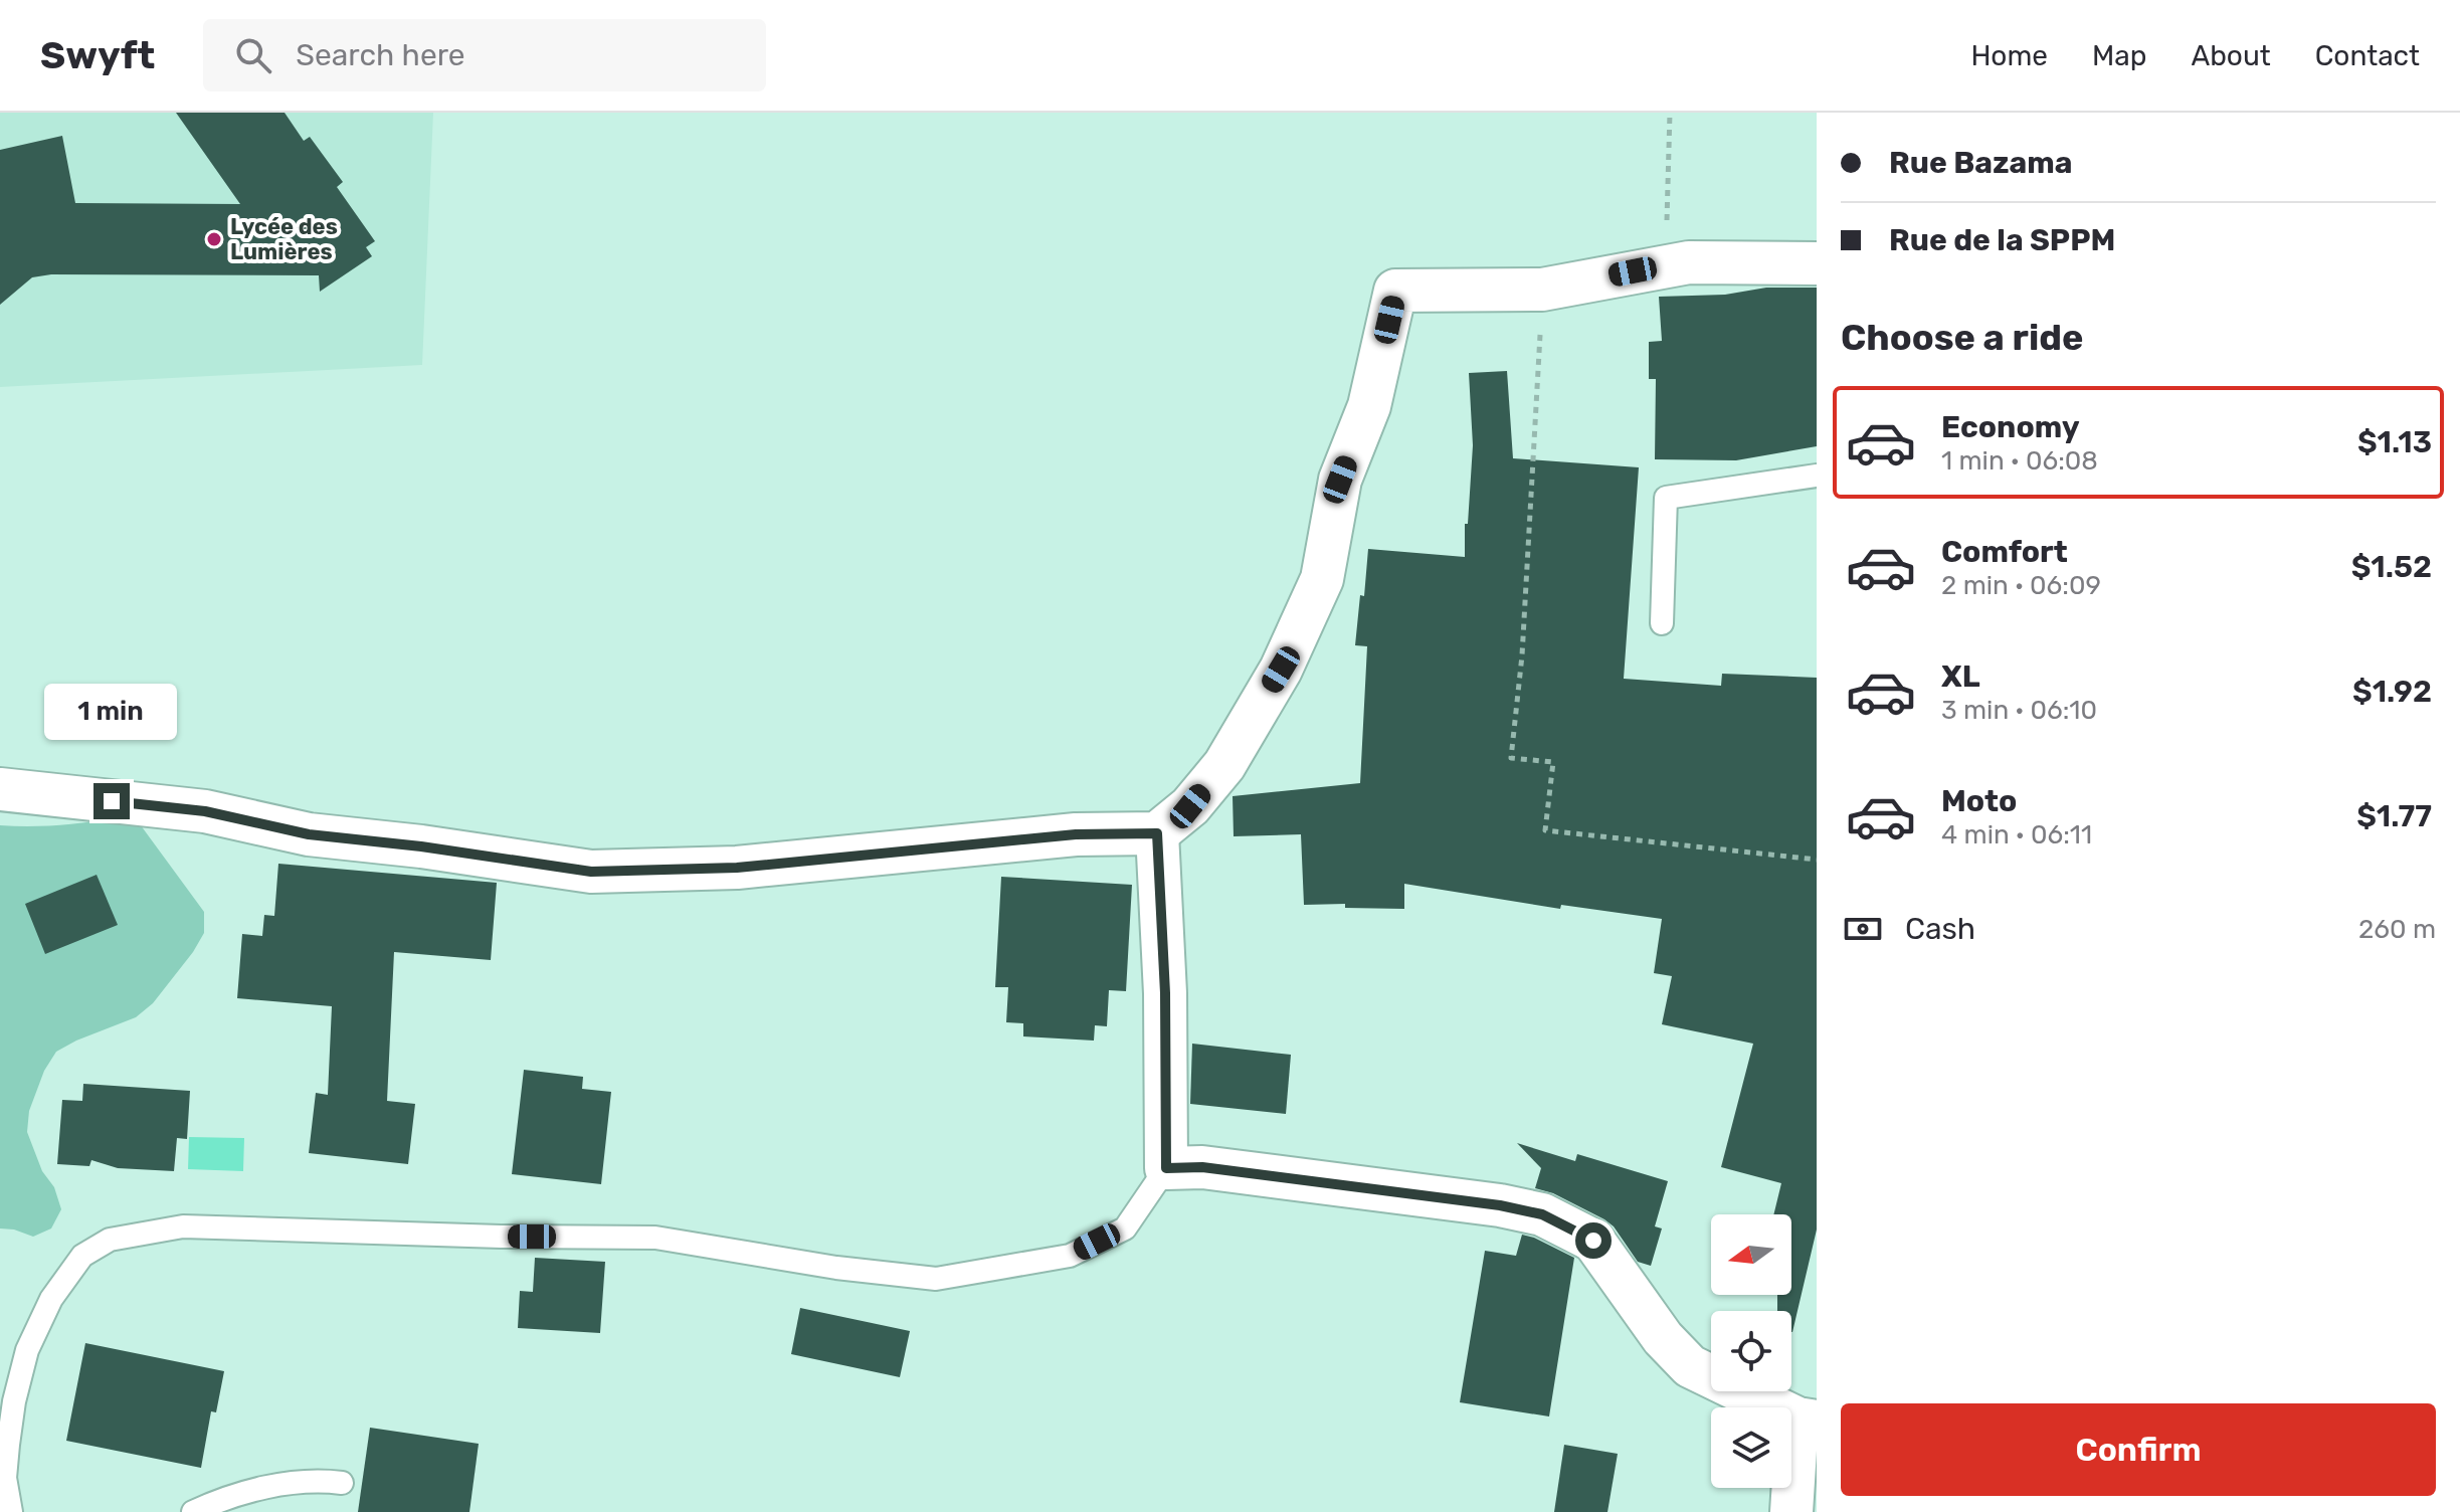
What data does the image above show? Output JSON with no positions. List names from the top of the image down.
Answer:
{
  "places": ["Lycée des Lumières"],
  "north": "left",
  "page": {
    "header": "Swyft",
    "search": "Search here",
    "nav": [
      "Home",
      "Map",
      "About",
      "Contact"
    ],
    "banner": ["Rue Bazama", "Rue de la SPPM"],
    "heading": "Choose a ride",
    "list": [
      {
        "name": "Economy",
        "note": "1 min · 06:08",
        "value": "$1.13"
      },
      {
        "name": "Comfort",
        "note": "2 min · 06:09",
        "value": "$1.52"
      },
      {
        "name": "XL",
        "note": "3 min · 06:10",
        "value": "$1.92"
      },
      {
        "name": "Moto",
        "note": "4 min · 06:11",
        "value": "$1.77"
      }
    ],
    "bubble": "1 min",
    "pay": ["Cash", "260 m"],
    "buttons": "Confirm"
  }
}
